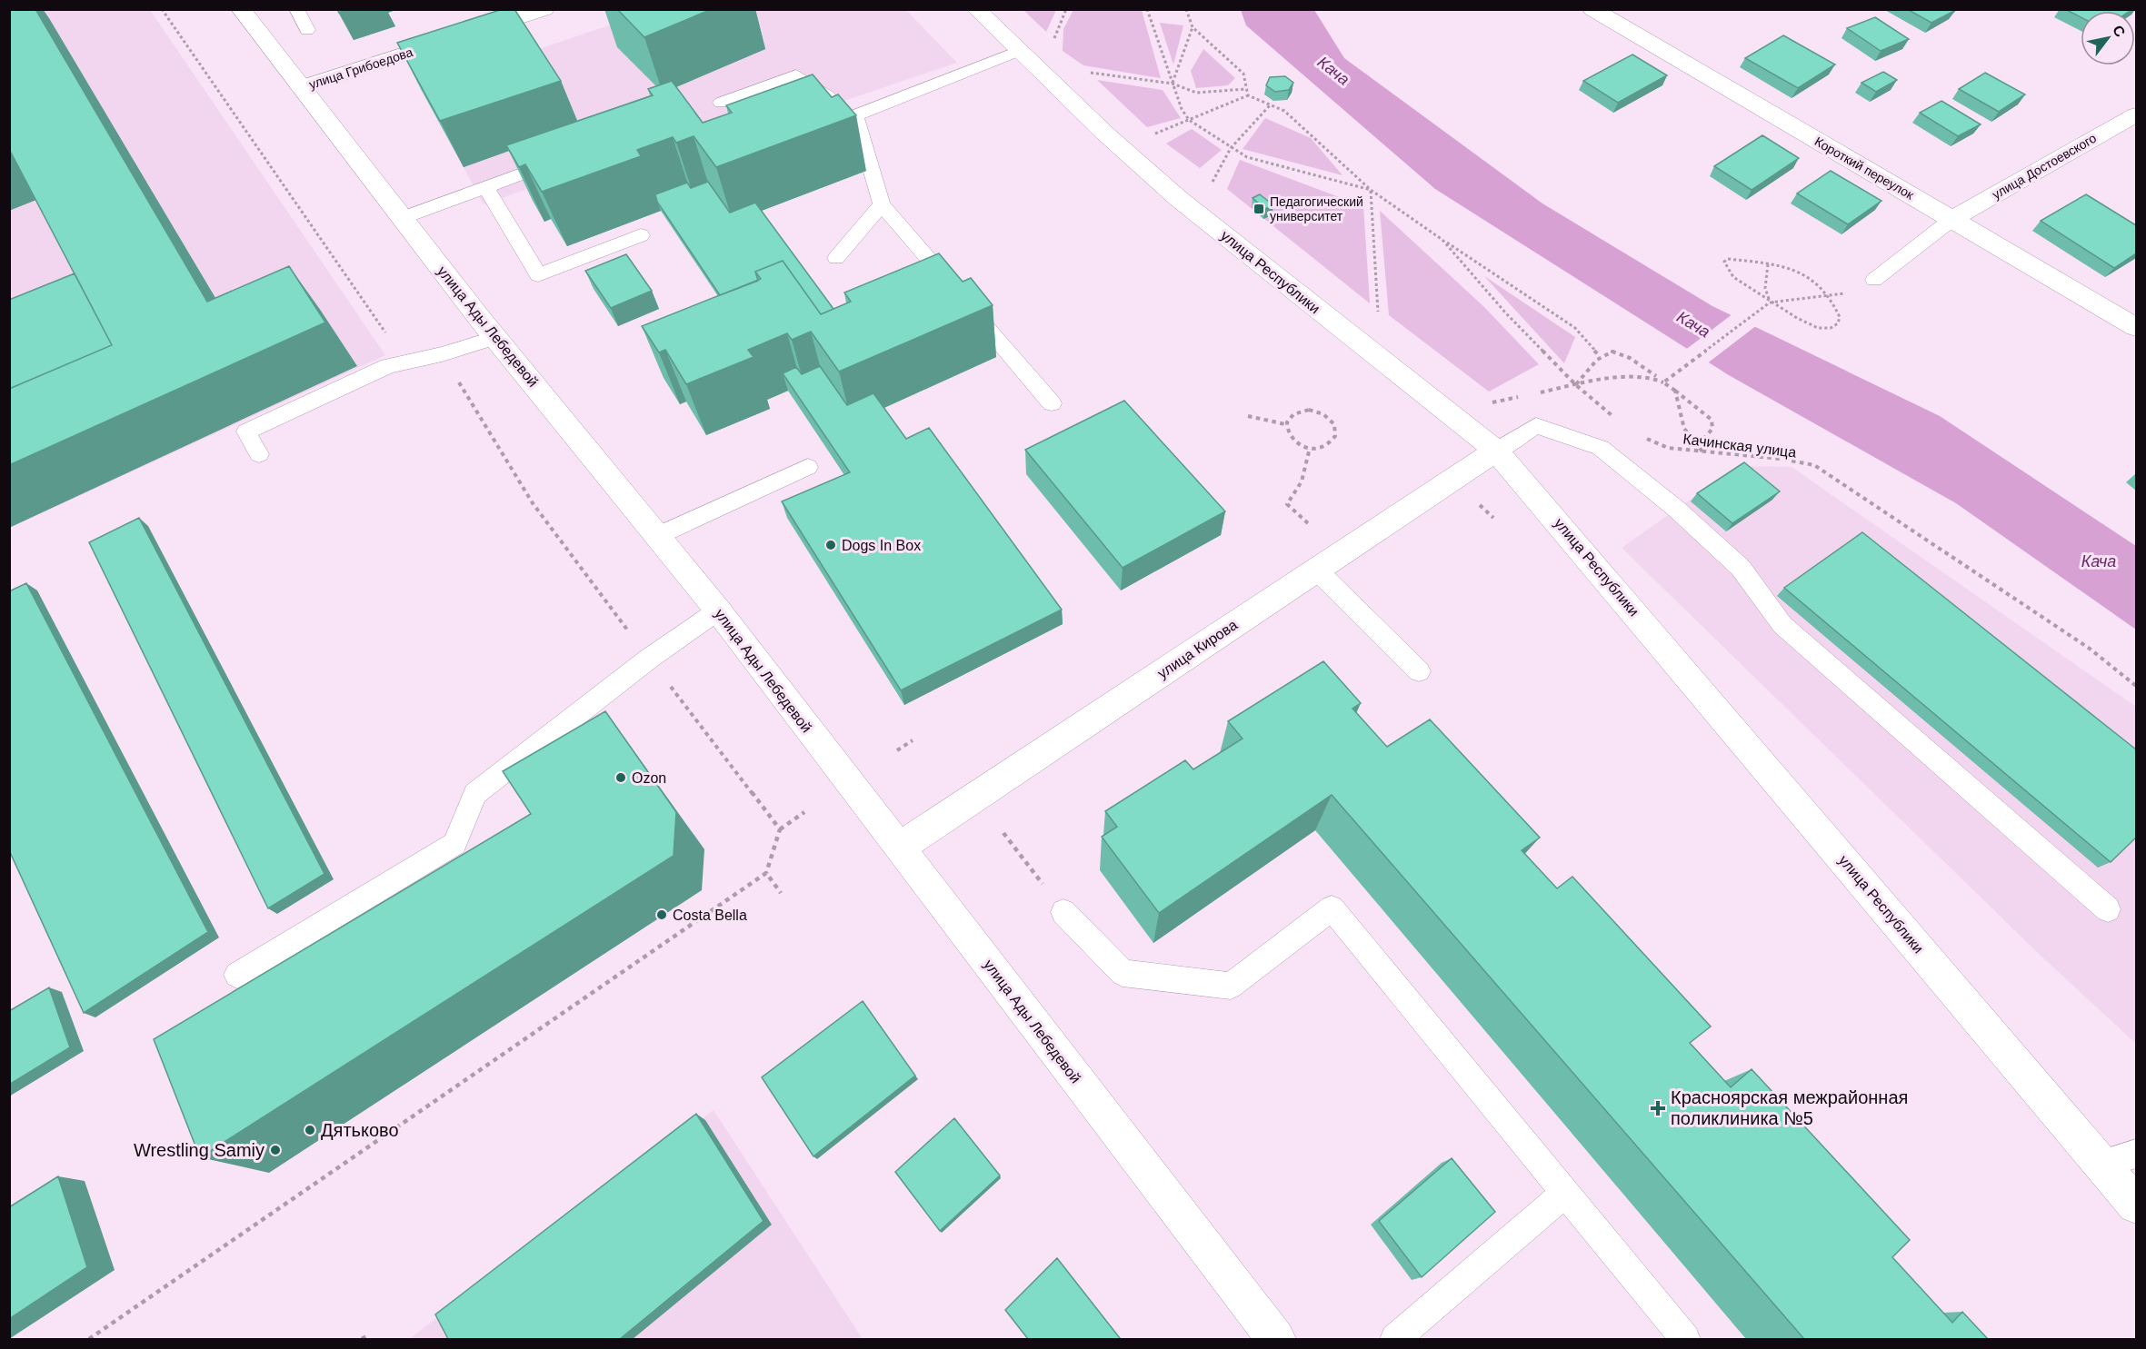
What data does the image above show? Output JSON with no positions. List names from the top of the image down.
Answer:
{
  "streets": {
    "street": [
      "улица Грибоедова",
      "улица Достоевского",
      "Короткий переулок",
      "улица Республики",
      "улица Ады Лебедевой",
      "улица Кирова"
    ],
    "path": ["Качинская улица"]
  },
  "crossings": [
    ["улица Грибоедова", "улица Ады Лебедевой"],
    ["улица Достоевского", "Короткий переулок"],
    ["улица Республики", "улица Кирова"],
    ["улица Ады Лебедевой", "улица Кирова"]
  ],
  "water": ["Кача"],
  "places": {
    "transit": ["Педагогический университет"],
    "other": [
      "Dogs In Box",
      "Ozon",
      "Costa Bella",
      "Дятьково",
      "Wrestling Samiy"
    ],
    "health": ["Красноярская межрайонная поликлиника №5"]
  },
  "north": "top right"
}
